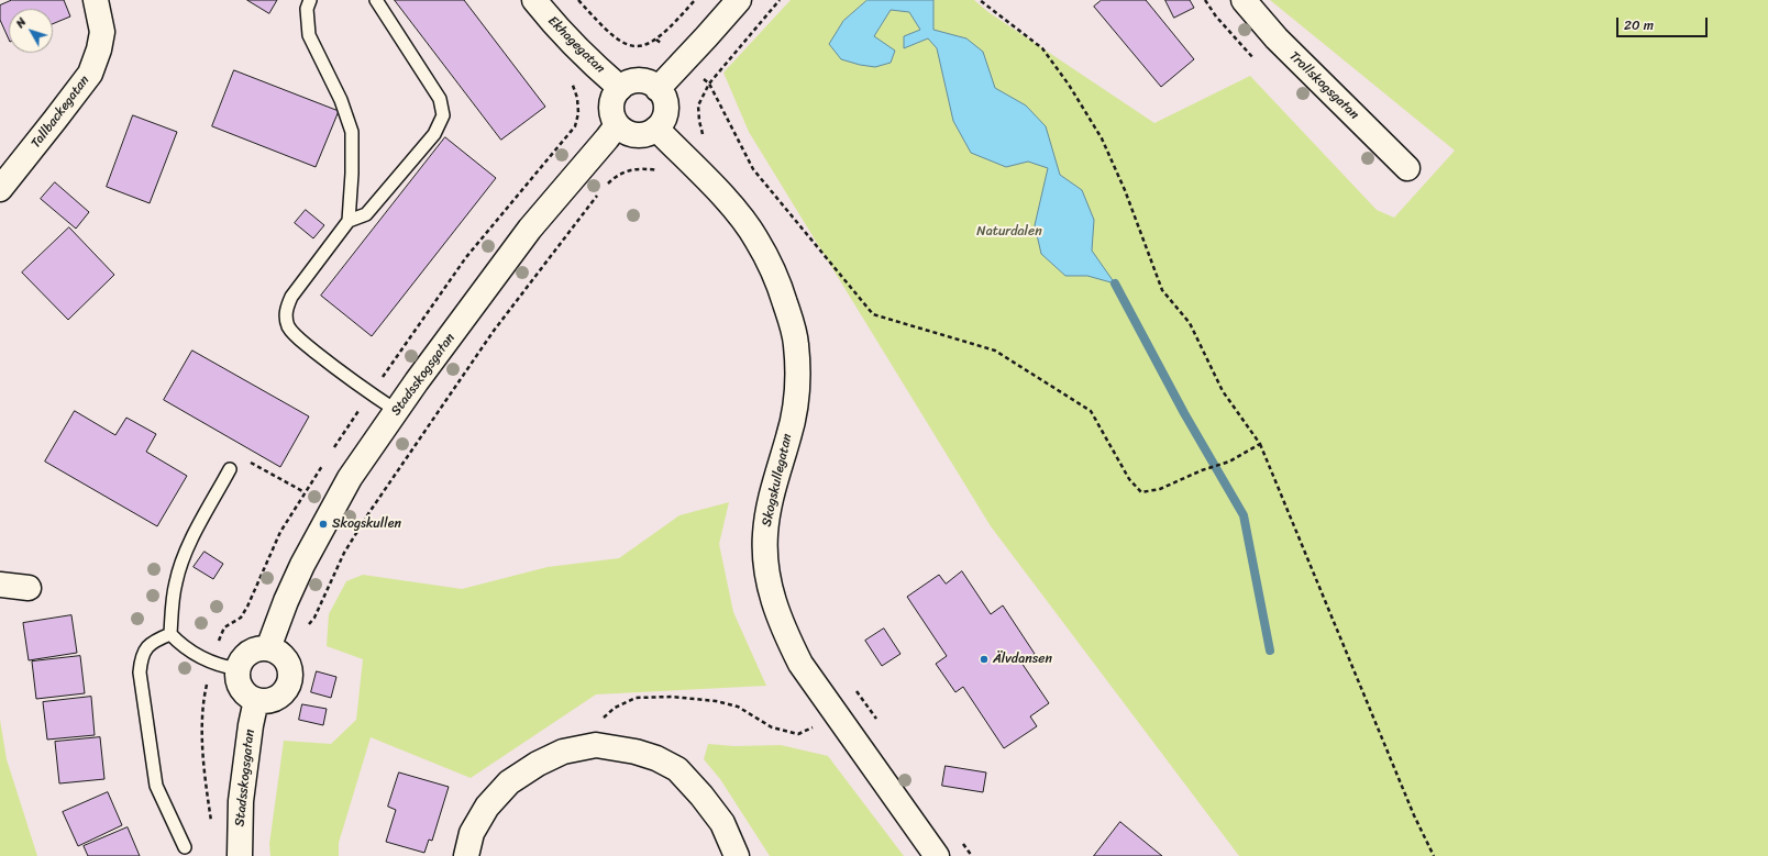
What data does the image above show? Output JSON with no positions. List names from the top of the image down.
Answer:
{
  "streets": {
    "street": [
      "Ekhagegatan",
      "Trollskogsgatan",
      "Tallbackegatan",
      "Stadsskogsgatan",
      "Skogskullegatan"
    ]
  },
  "crossings": [
    ["Ekhagegatan", "Stadsskogsgatan"],
    ["Ekhagegatan", "Skogskullegatan"],
    ["Stadsskogsgatan", "Skogskullegatan"]
  ],
  "parks": ["Naturdalen"],
  "places": ["Skogskullen", "Älvdansen"],
  "scale_bar": "20 m",
  "north": "top left"
}
